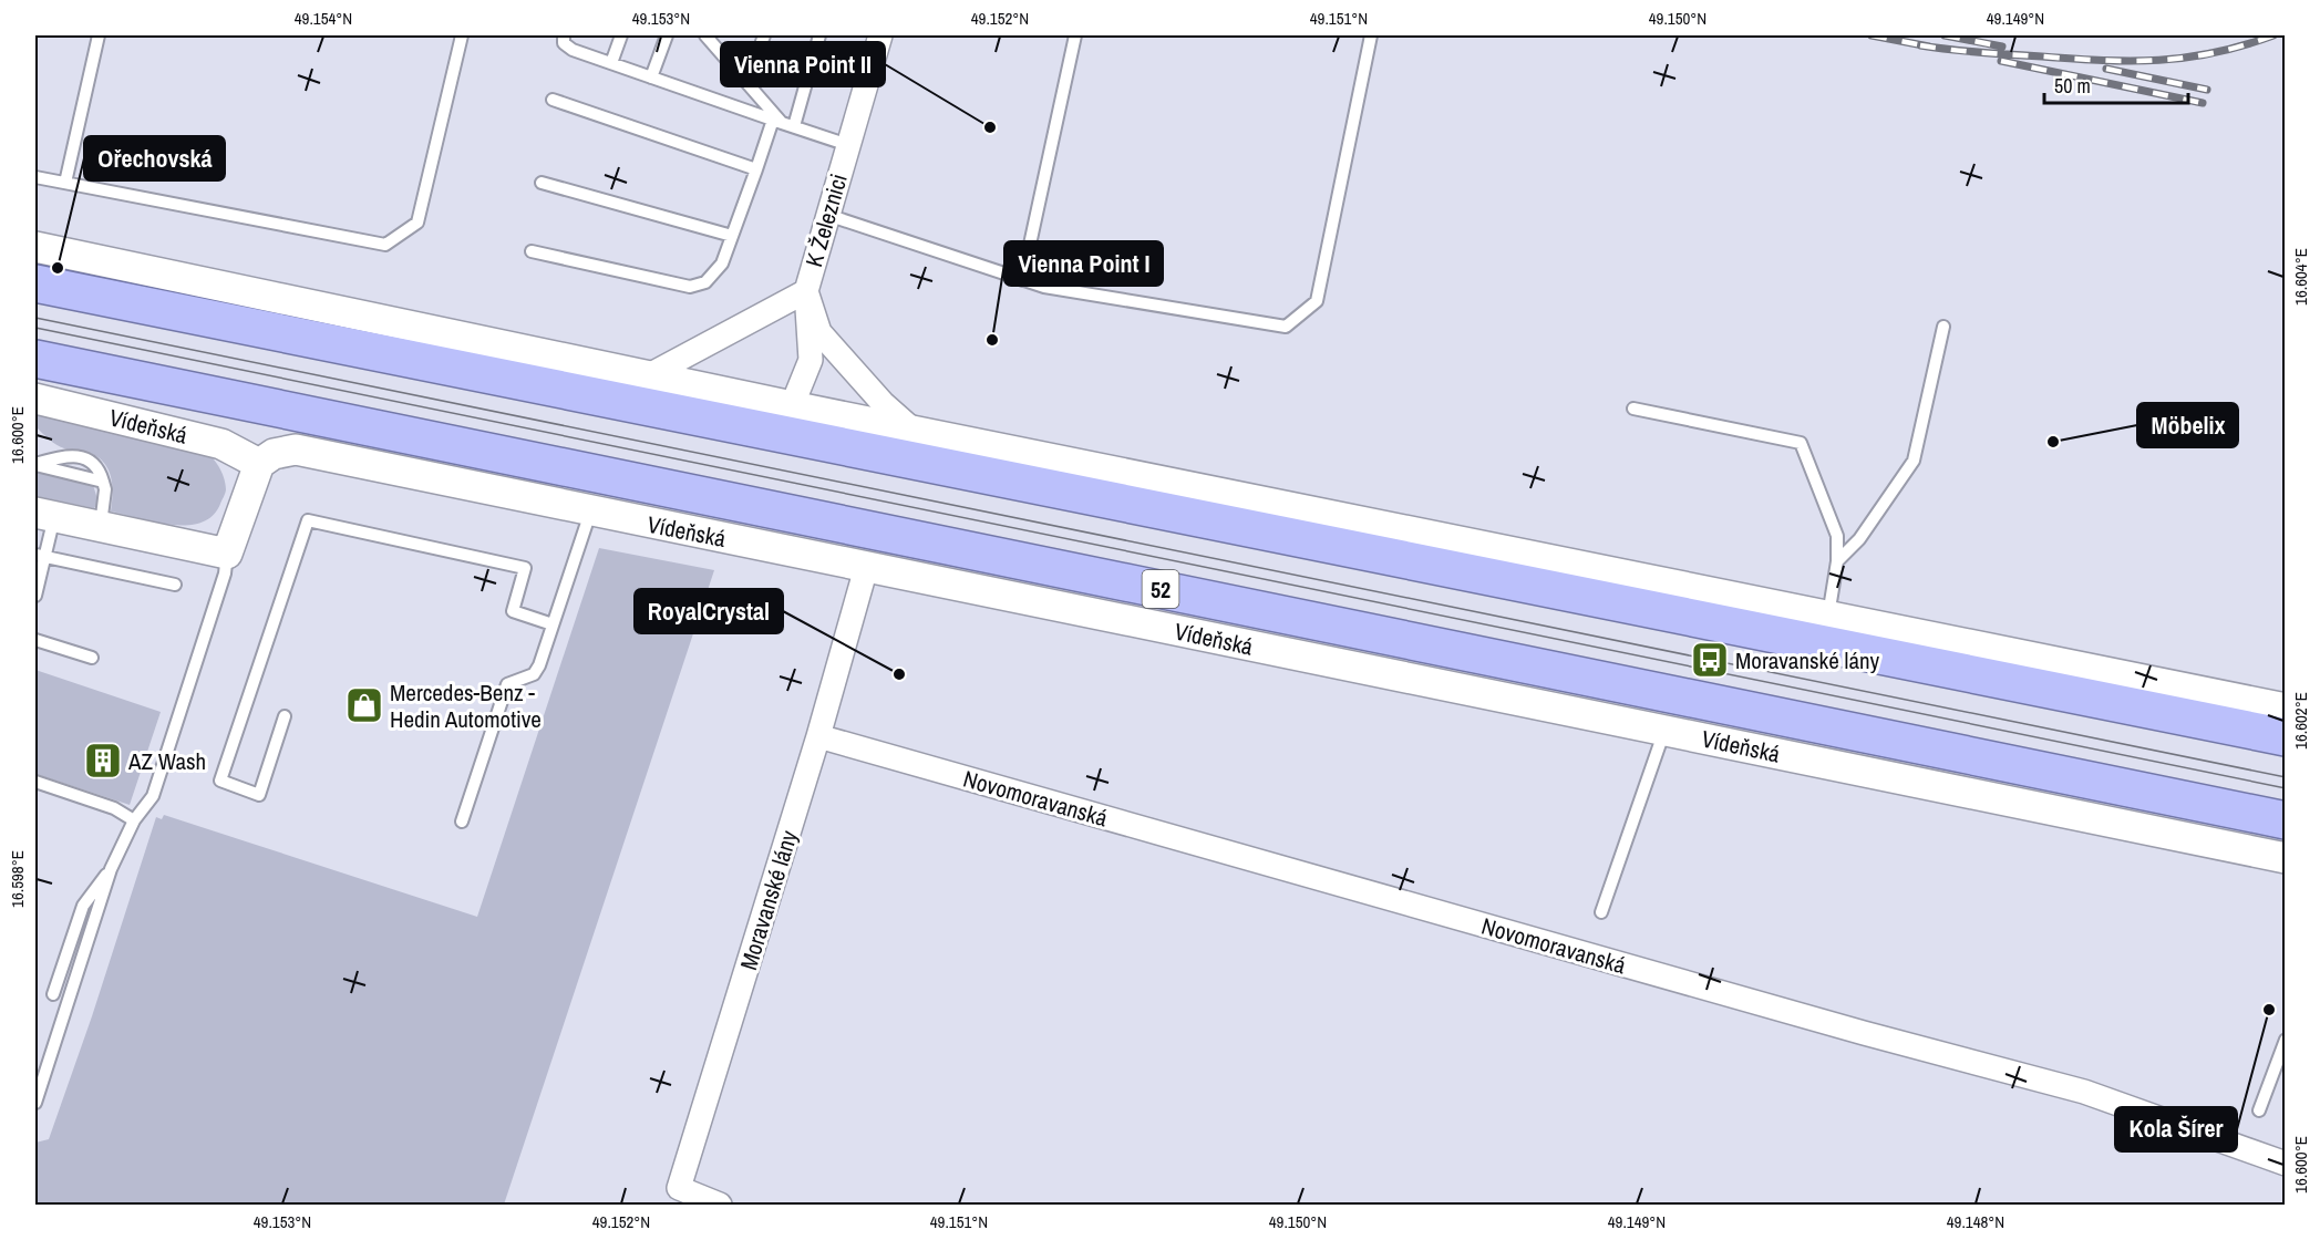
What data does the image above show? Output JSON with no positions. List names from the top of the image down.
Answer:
{
  "streets": {
    "highway": ["Vídeňská", "52"],
    "street": ["K Železnici", "Novomoravanská", "Moravanské lány"]
  },
  "crossings": [
    ["Vídeňská", "Moravanské lány"],
    ["Novomoravanská", "Moravanské lány"]
  ],
  "places": {
    "other": [
      "Vienna Point II",
      "Ořechovská",
      "Vienna Point I",
      "Möbelix",
      "RoyalCrystal",
      "Kola Šírer"
    ],
    "bus stop": ["Moravanské lány"],
    "shop": ["Mercedes-Benz - Hedin Automotive"],
    "building": ["AZ Wash"]
  },
  "scale_bar": "50 m",
  "coordinates": [
    "49.154°N",
    "49.153°N",
    "49.152°N",
    "49.151°N",
    "49.150°N",
    "49.149°N",
    "16.604°E",
    "16.600°E",
    "16.602°E",
    "16.598°E",
    "49.148°N"
  ]
}
